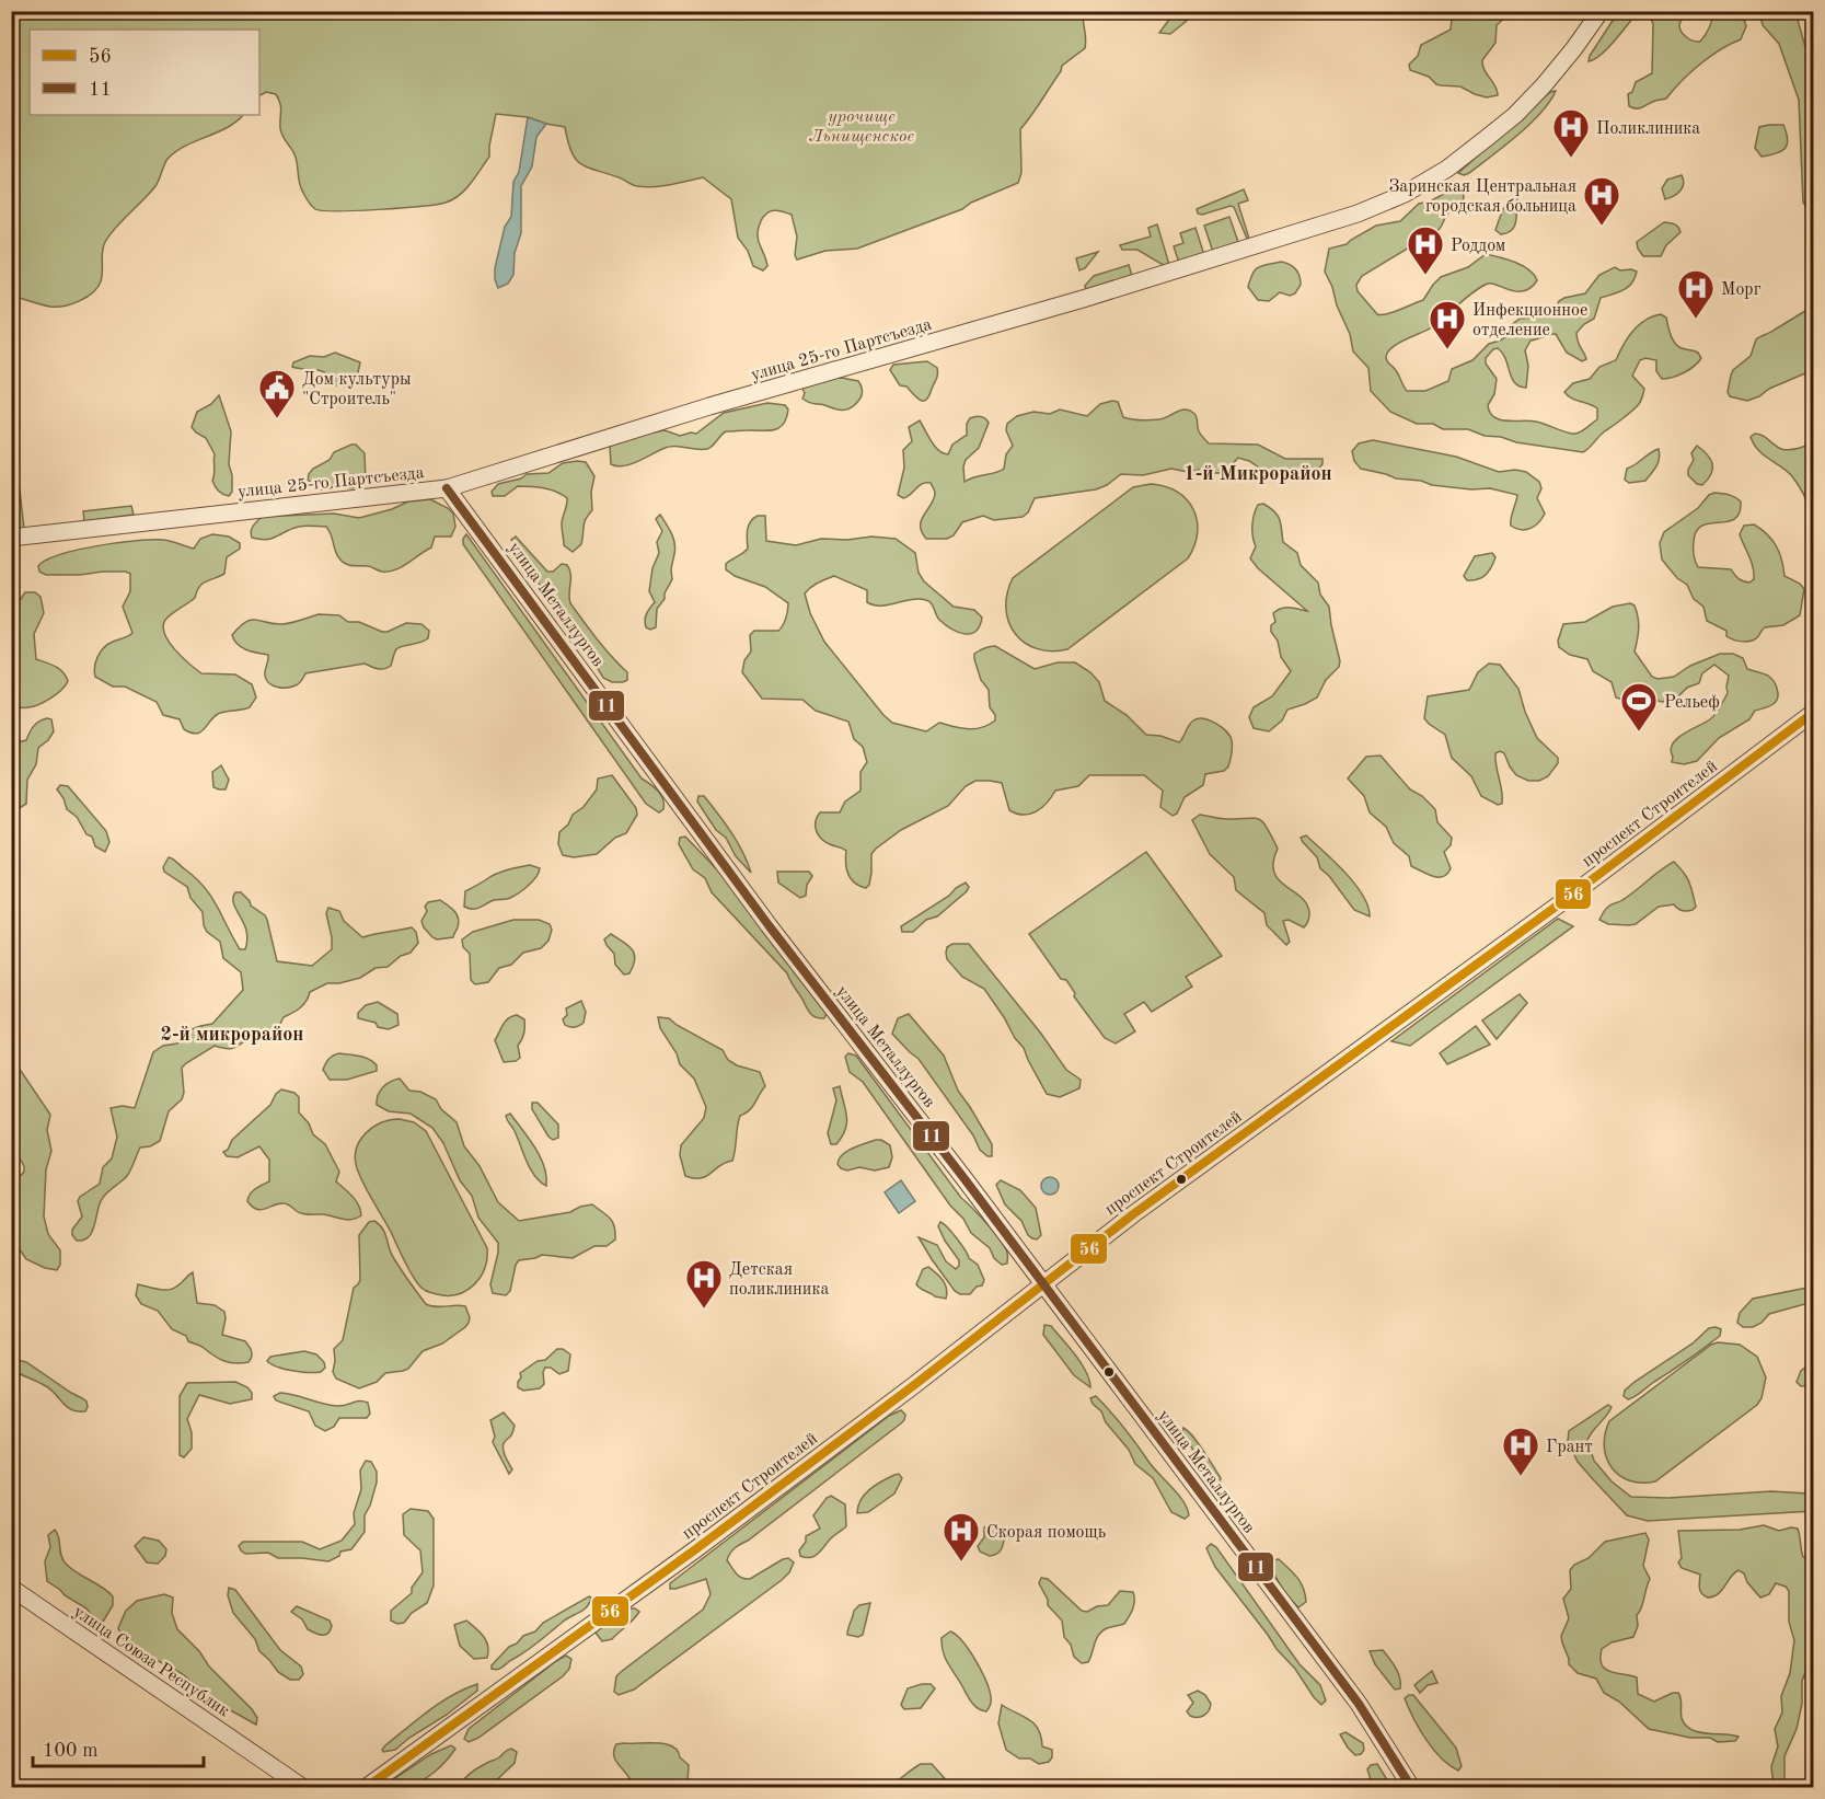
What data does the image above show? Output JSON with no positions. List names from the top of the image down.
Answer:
{
  "streets": {
    "street": [
      "улица 25-го Партсъезда",
      "улица Металлургов",
      "проспект Строителей",
      "улица Союза Республик"
    ]
  },
  "crossings": [
    ["улица 25-го Партсъезда", "улица Металлургов"],
    ["улица Металлургов", "проспект Строителей"]
  ],
  "districts": ["1-й Микрорайон", "2-й микрорайон"],
  "parks": ["урочище Льнищенское"],
  "places": {
    "hospital": [
      "Поликлиника",
      "Заринская Центральная городская больница",
      "Роддом",
      "Морг",
      "Инфекционное отделение",
      "Детская поликлиника",
      "Грант",
      "Скорая помощь"
    ],
    "public building": ["Дом культуры \"Строитель\""],
    "sports": ["Рельеф"]
  },
  "lines": ["transit line 11", "transit line 56"],
  "legend": ["56", "11"],
  "scale_bar": "100 m"
}
